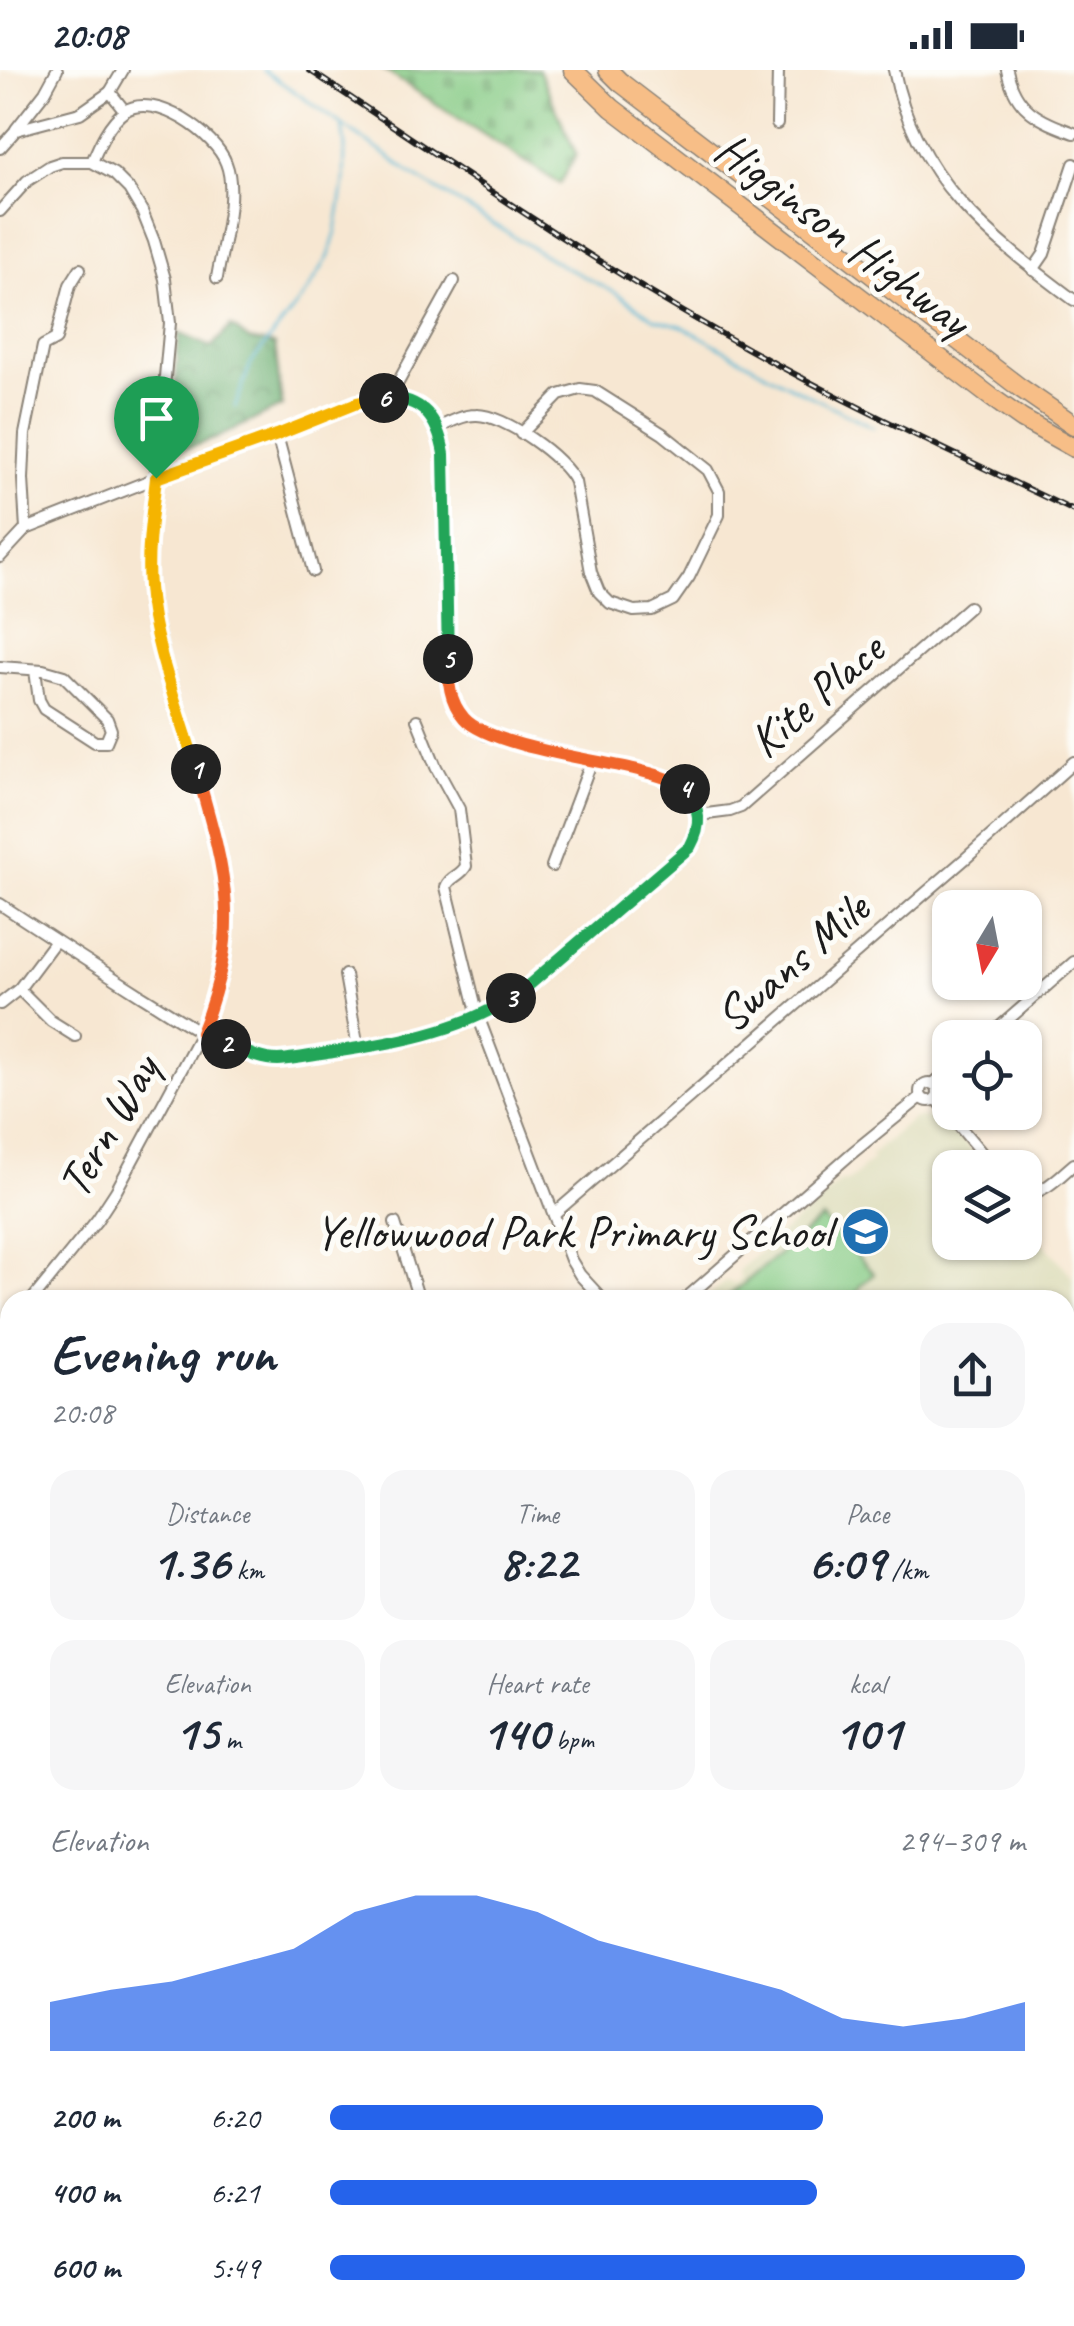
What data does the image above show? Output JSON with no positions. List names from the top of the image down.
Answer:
{
  "streets": {
    "highway": ["Higginson Highway"],
    "street": ["Kite Place", "Swans Mile", "Tern Way"]
  },
  "places": {
    "school or university": ["Yellowwood Park Primary School"]
  },
  "north": "bottom",
  "page": {
    "status": "20:08",
    "pins": [
      "6",
      "5",
      "1",
      "4",
      "3",
      "2"
    ],
    "heading": ["Evening run", "20:08"],
    "stats": [
      ["Distance", "1.36 km"],
      ["Time", "8:22"],
      ["Pace", "6:09 /km"],
      ["Elevation", "15 m"],
      ["Heart rate", "140 bpm"],
      ["kcal", "101"]
    ],
    "chart": ["Elevation", "294–309 m"],
    "list": [
      {
        "name": "200 m",
        "note": "6:20"
      },
      {
        "name": "400 m",
        "note": "6:21"
      },
      {
        "name": "600 m",
        "note": "5:49"
      }
    ]
  }
}
